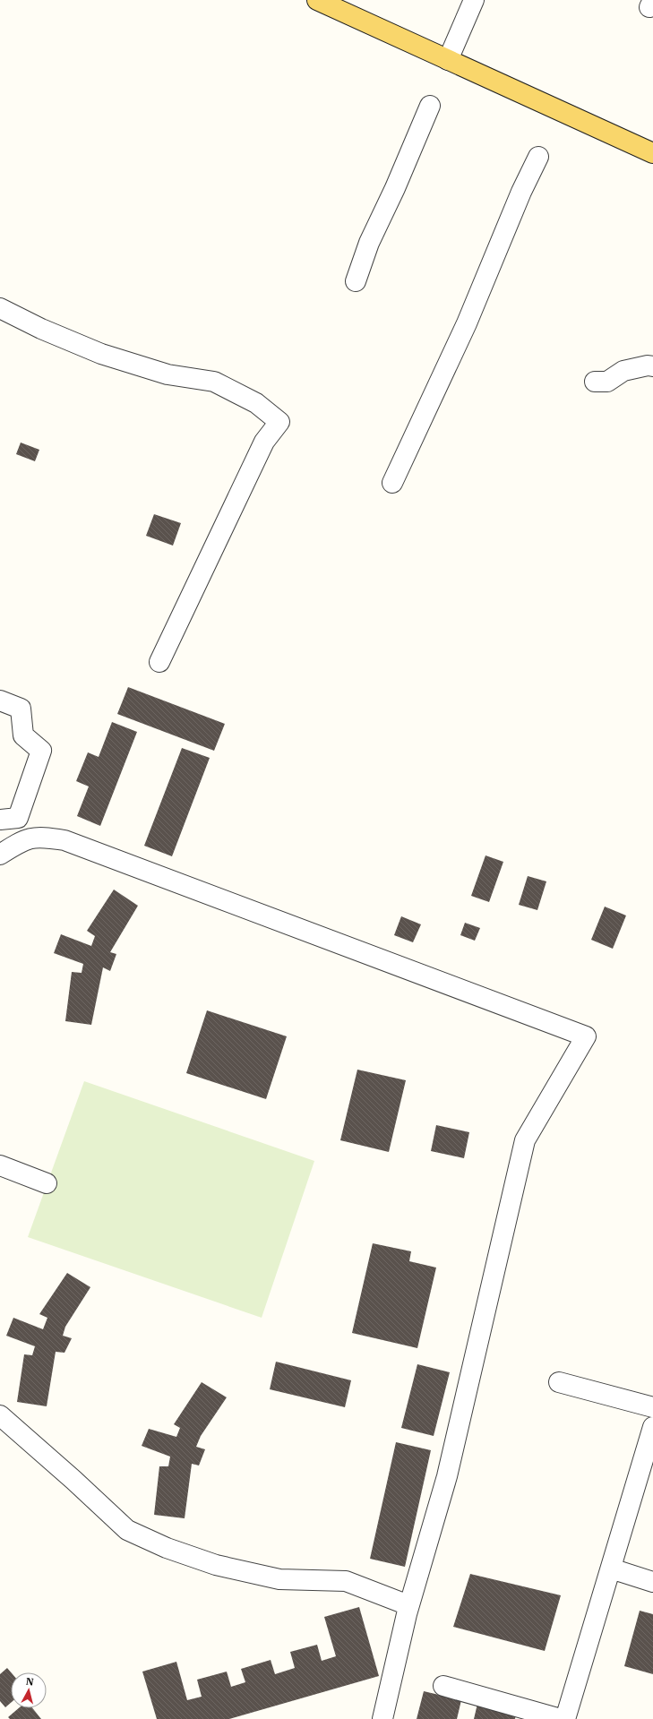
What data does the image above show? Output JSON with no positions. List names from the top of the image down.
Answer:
{
  "north": "top"
}
